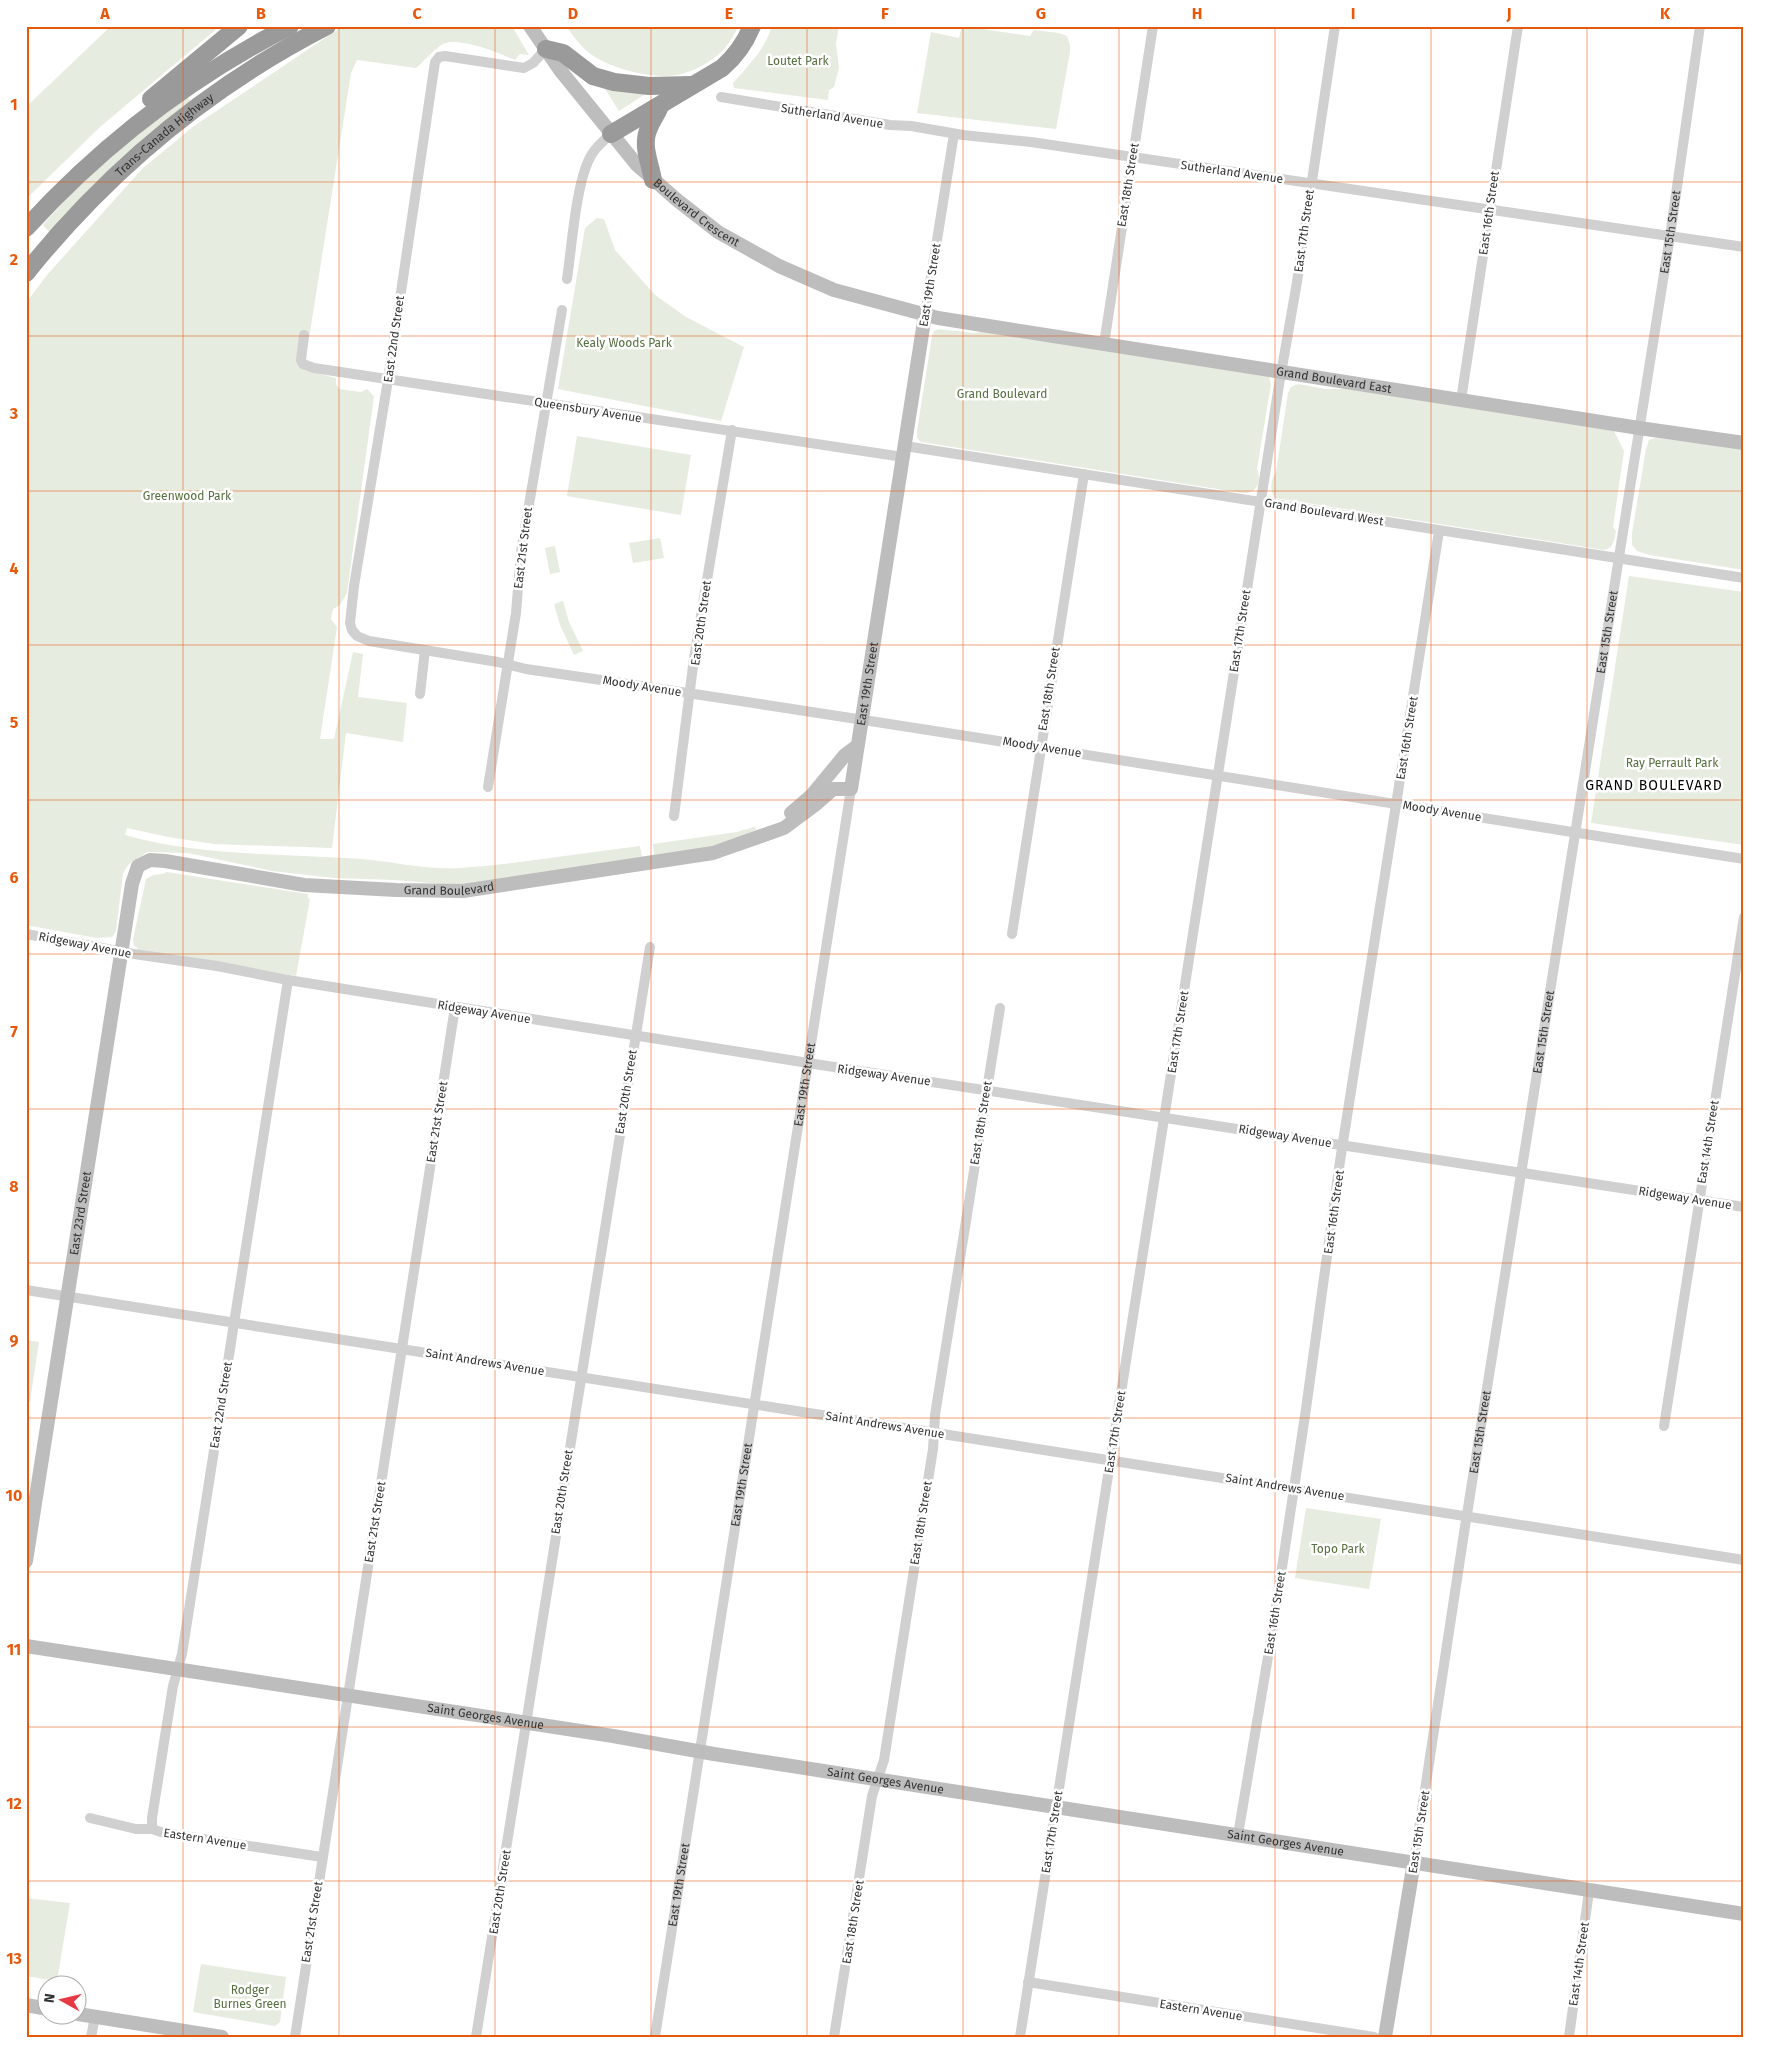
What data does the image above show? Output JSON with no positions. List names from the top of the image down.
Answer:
{
  "streets": {
    "highway": ["Trans-Canada Highway"],
    "street": [
      "Sutherland Avenue",
      "East 18th Street",
      "Boulevard Crescent",
      "East 16th Street",
      "East 17th Street",
      "East 15th Street",
      "East 19th Street",
      "East 22nd Street",
      "Grand Boulevard East",
      "Queensbury Avenue",
      "Grand Boulevard West",
      "East 21st Street",
      "East 20th Street",
      "Moody Avenue",
      "Grand Boulevard",
      "Ridgeway Avenue",
      "East 14th Street",
      "East 23rd Street",
      "Saint Andrews Avenue",
      "Saint Georges Avenue",
      "Eastern Avenue"
    ]
  },
  "crossings": [
    ["Sutherland Avenue", "East 18th Street"],
    ["Sutherland Avenue", "East 16th Street"],
    ["Sutherland Avenue", "East 17th Street"],
    ["Sutherland Avenue", "East 15th Street"],
    ["Sutherland Avenue", "East 19th Street"],
    ["East 18th Street", "Grand Boulevard East"],
    ["East 18th Street", "Grand Boulevard West"],
    ["East 18th Street", "Moody Avenue"],
    ["East 18th Street", "Ridgeway Avenue"],
    ["East 18th Street", "Saint Andrews Avenue"],
    ["East 18th Street", "Saint Georges Avenue"],
    ["Boulevard Crescent", "East 19th Street"],
    ["Boulevard Crescent", "East 22nd Street"],
    ["Boulevard Crescent", "Grand Boulevard East"],
    ["East 16th Street", "Grand Boulevard East"],
    ["East 16th Street", "Grand Boulevard West"],
    ["East 16th Street", "Moody Avenue"],
    ["East 16th Street", "Ridgeway Avenue"],
    ["East 16th Street", "Saint Andrews Avenue"],
    ["East 16th Street", "Saint Georges Avenue"],
    ["East 17th Street", "Grand Boulevard East"],
    ["East 17th Street", "Grand Boulevard West"],
    ["East 17th Street", "Moody Avenue"],
    ["East 17th Street", "Ridgeway Avenue"],
    ["East 17th Street", "Saint Andrews Avenue"],
    ["East 17th Street", "Saint Georges Avenue"],
    ["East 17th Street", "Eastern Avenue"],
    ["East 15th Street", "Grand Boulevard East"],
    ["East 15th Street", "Grand Boulevard West"],
    ["East 15th Street", "Moody Avenue"],
    ["East 15th Street", "Ridgeway Avenue"],
    ["East 15th Street", "Saint Andrews Avenue"],
    ["East 15th Street", "Saint Georges Avenue"],
    ["East 19th Street", "Grand Boulevard East"],
    ["East 19th Street", "Queensbury Avenue"],
    ["East 19th Street", "Grand Boulevard West"],
    ["East 19th Street", "Moody Avenue"],
    ["East 19th Street", "Grand Boulevard"],
    ["East 19th Street", "Ridgeway Avenue"],
    ["East 19th Street", "Saint Andrews Avenue"],
    ["East 19th Street", "Saint Georges Avenue"],
    ["East 22nd Street", "Queensbury Avenue"],
    ["East 22nd Street", "Moody Avenue"],
    ["East 22nd Street", "Ridgeway Avenue"],
    ["East 22nd Street", "Saint Andrews Avenue"],
    ["East 22nd Street", "Saint Georges Avenue"],
    ["East 22nd Street", "Eastern Avenue"],
    ["Queensbury Avenue", "Grand Boulevard West"],
    ["Queensbury Avenue", "East 21st Street"],
    ["Queensbury Avenue", "East 20th Street"],
    ["East 21st Street", "Moody Avenue"],
    ["East 21st Street", "Ridgeway Avenue"],
    ["East 21st Street", "Saint Andrews Avenue"],
    ["East 21st Street", "Saint Georges Avenue"],
    ["East 21st Street", "Eastern Avenue"],
    ["East 20th Street", "Moody Avenue"],
    ["East 20th Street", "Ridgeway Avenue"],
    ["East 20th Street", "Saint Andrews Avenue"],
    ["East 20th Street", "Saint Georges Avenue"],
    ["Grand Boulevard", "East 23rd Street"],
    ["Ridgeway Avenue", "East 14th Street"],
    ["Ridgeway Avenue", "East 23rd Street"],
    ["East 14th Street", "Saint Georges Avenue"],
    ["East 23rd Street", "Saint Andrews Avenue"]
  ],
  "districts": ["GRAND BOULEVARD"],
  "parks": [
    "Loutet Park",
    "Kealy Woods Park",
    "Grand Boulevard",
    "Greenwood Park",
    "Ray Perrault Park",
    "Topo Park",
    "Rodger Burnes Green"
  ],
  "north": "left",
  "grid": {
    "columns": [
      "A",
      "B",
      "C",
      "D",
      "E",
      "F",
      "G",
      "H",
      "I",
      "J",
      "K"
    ],
    "rows": [
      "1",
      "2",
      "3",
      "4",
      "5",
      "6",
      "7",
      "8",
      "9",
      "10",
      "11",
      "12",
      "13"
    ]
  }
}
